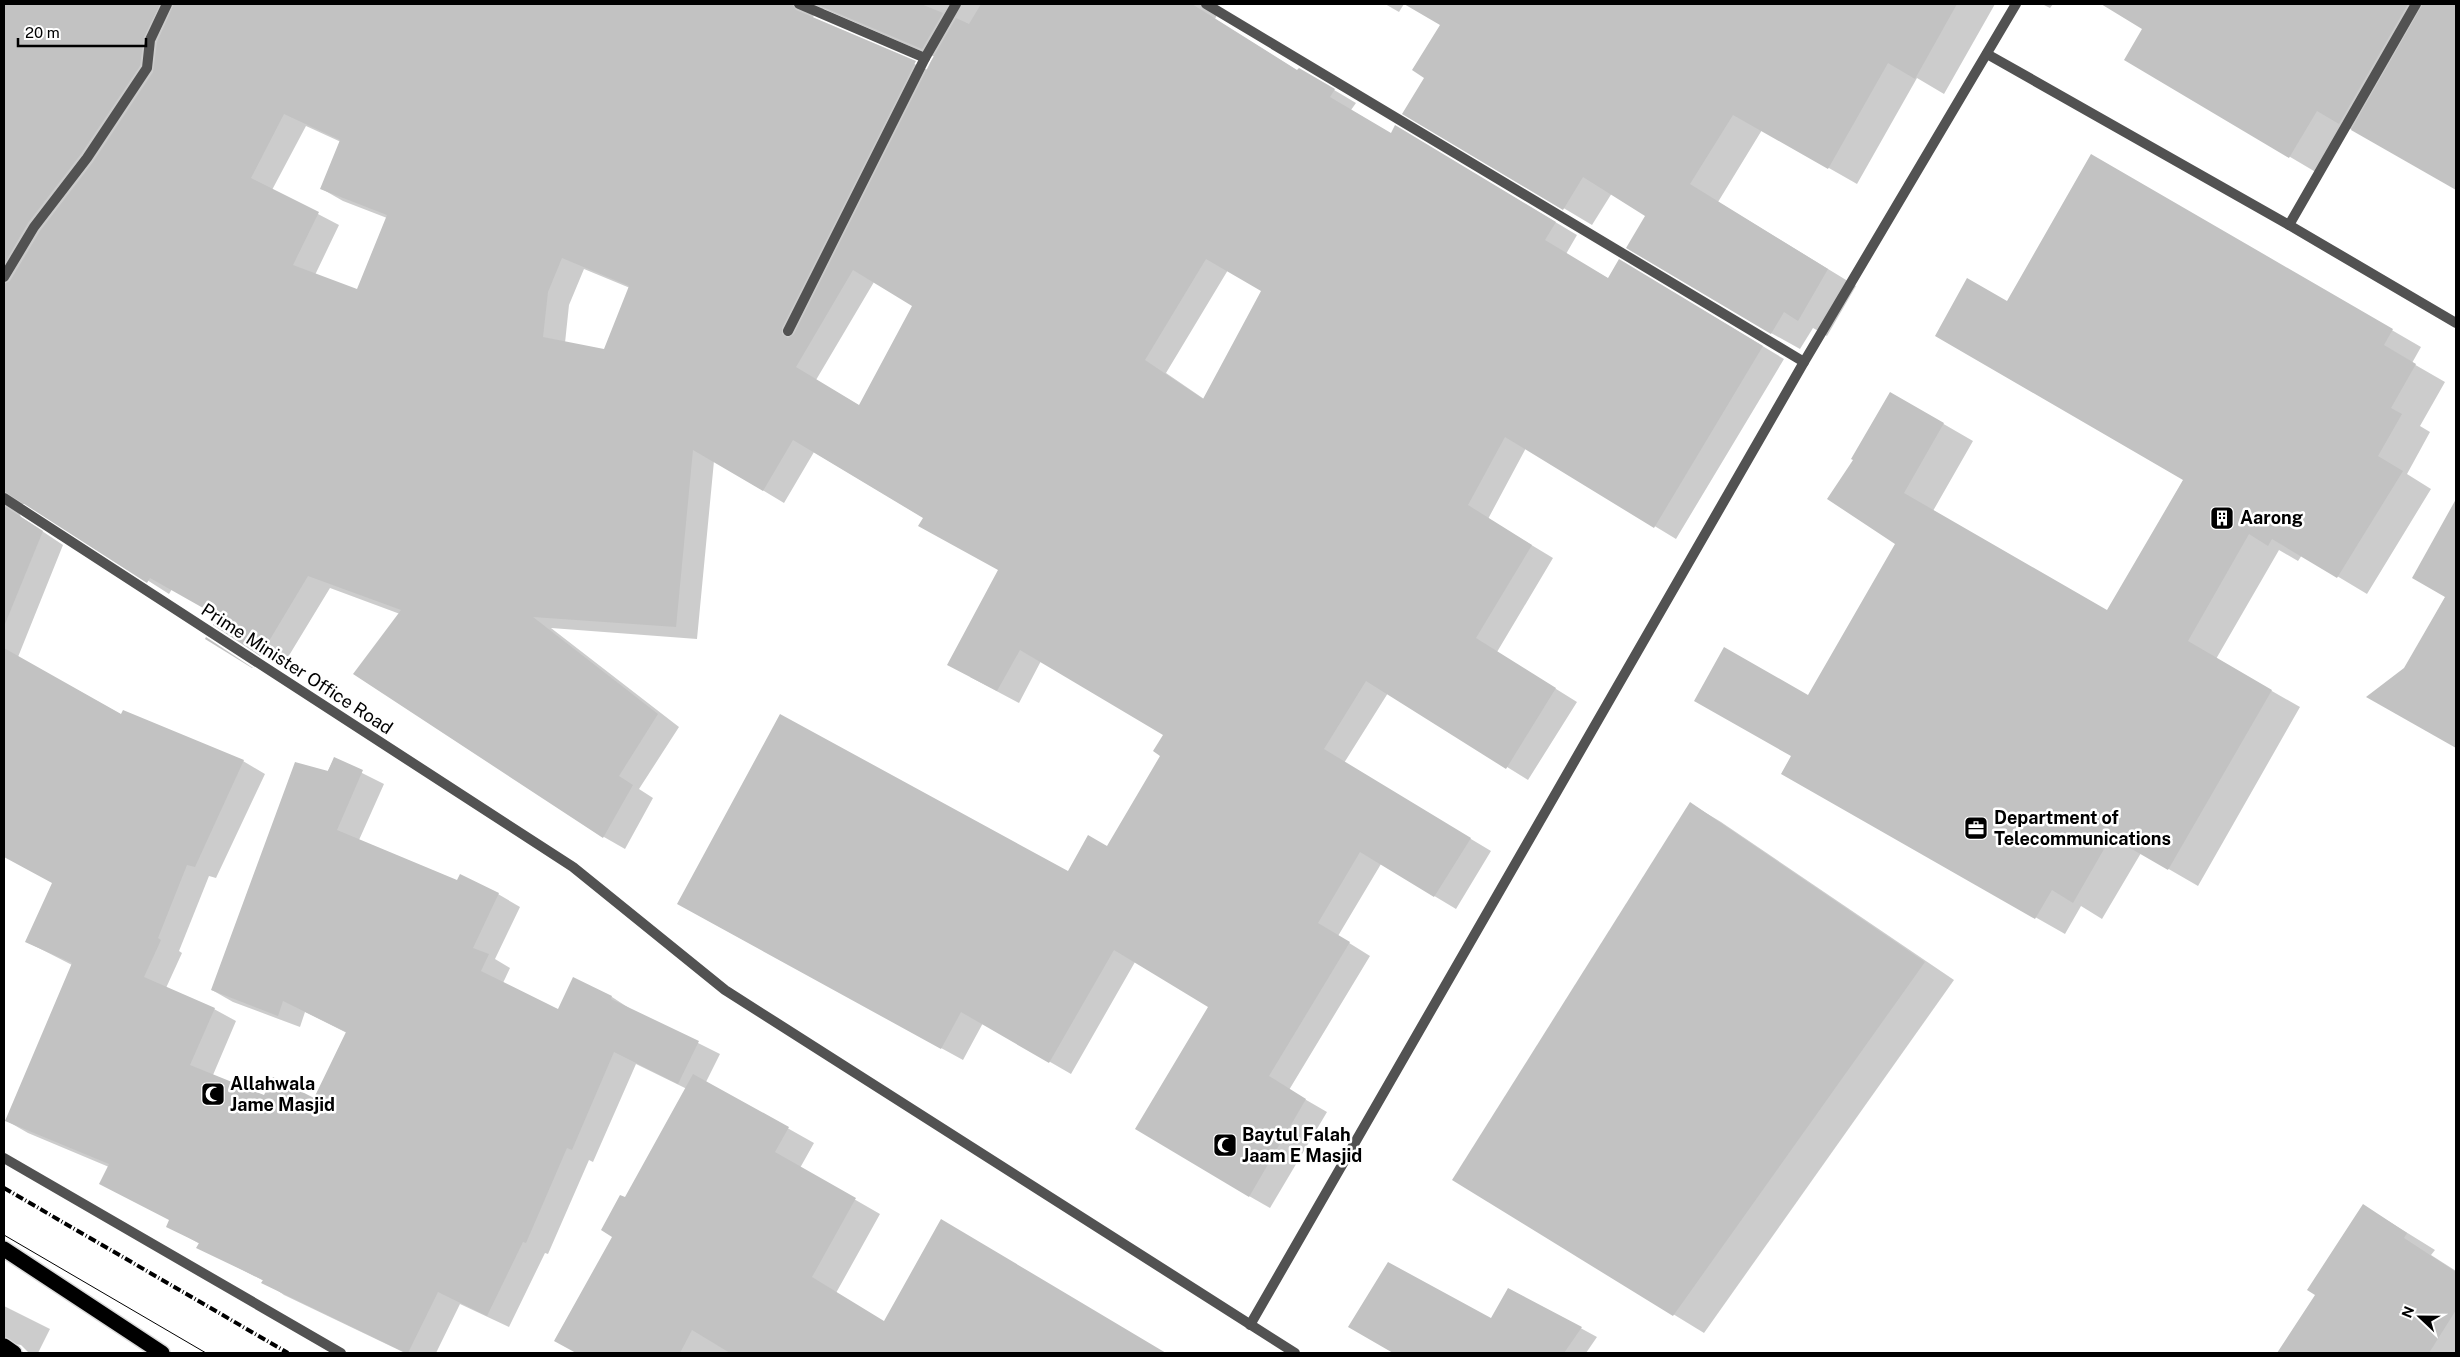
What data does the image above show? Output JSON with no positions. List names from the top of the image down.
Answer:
{
  "streets": {
    "street": ["Prime Minister Office Road"]
  },
  "places": {
    "building": ["Aarong"],
    "office": ["Department of Telecommunications"],
    "mosque": ["Allahwala Jame Masjid", "Baytul Falah Jaam E Masjid"]
  },
  "scale_bar": "20 m",
  "north": "left"
}
